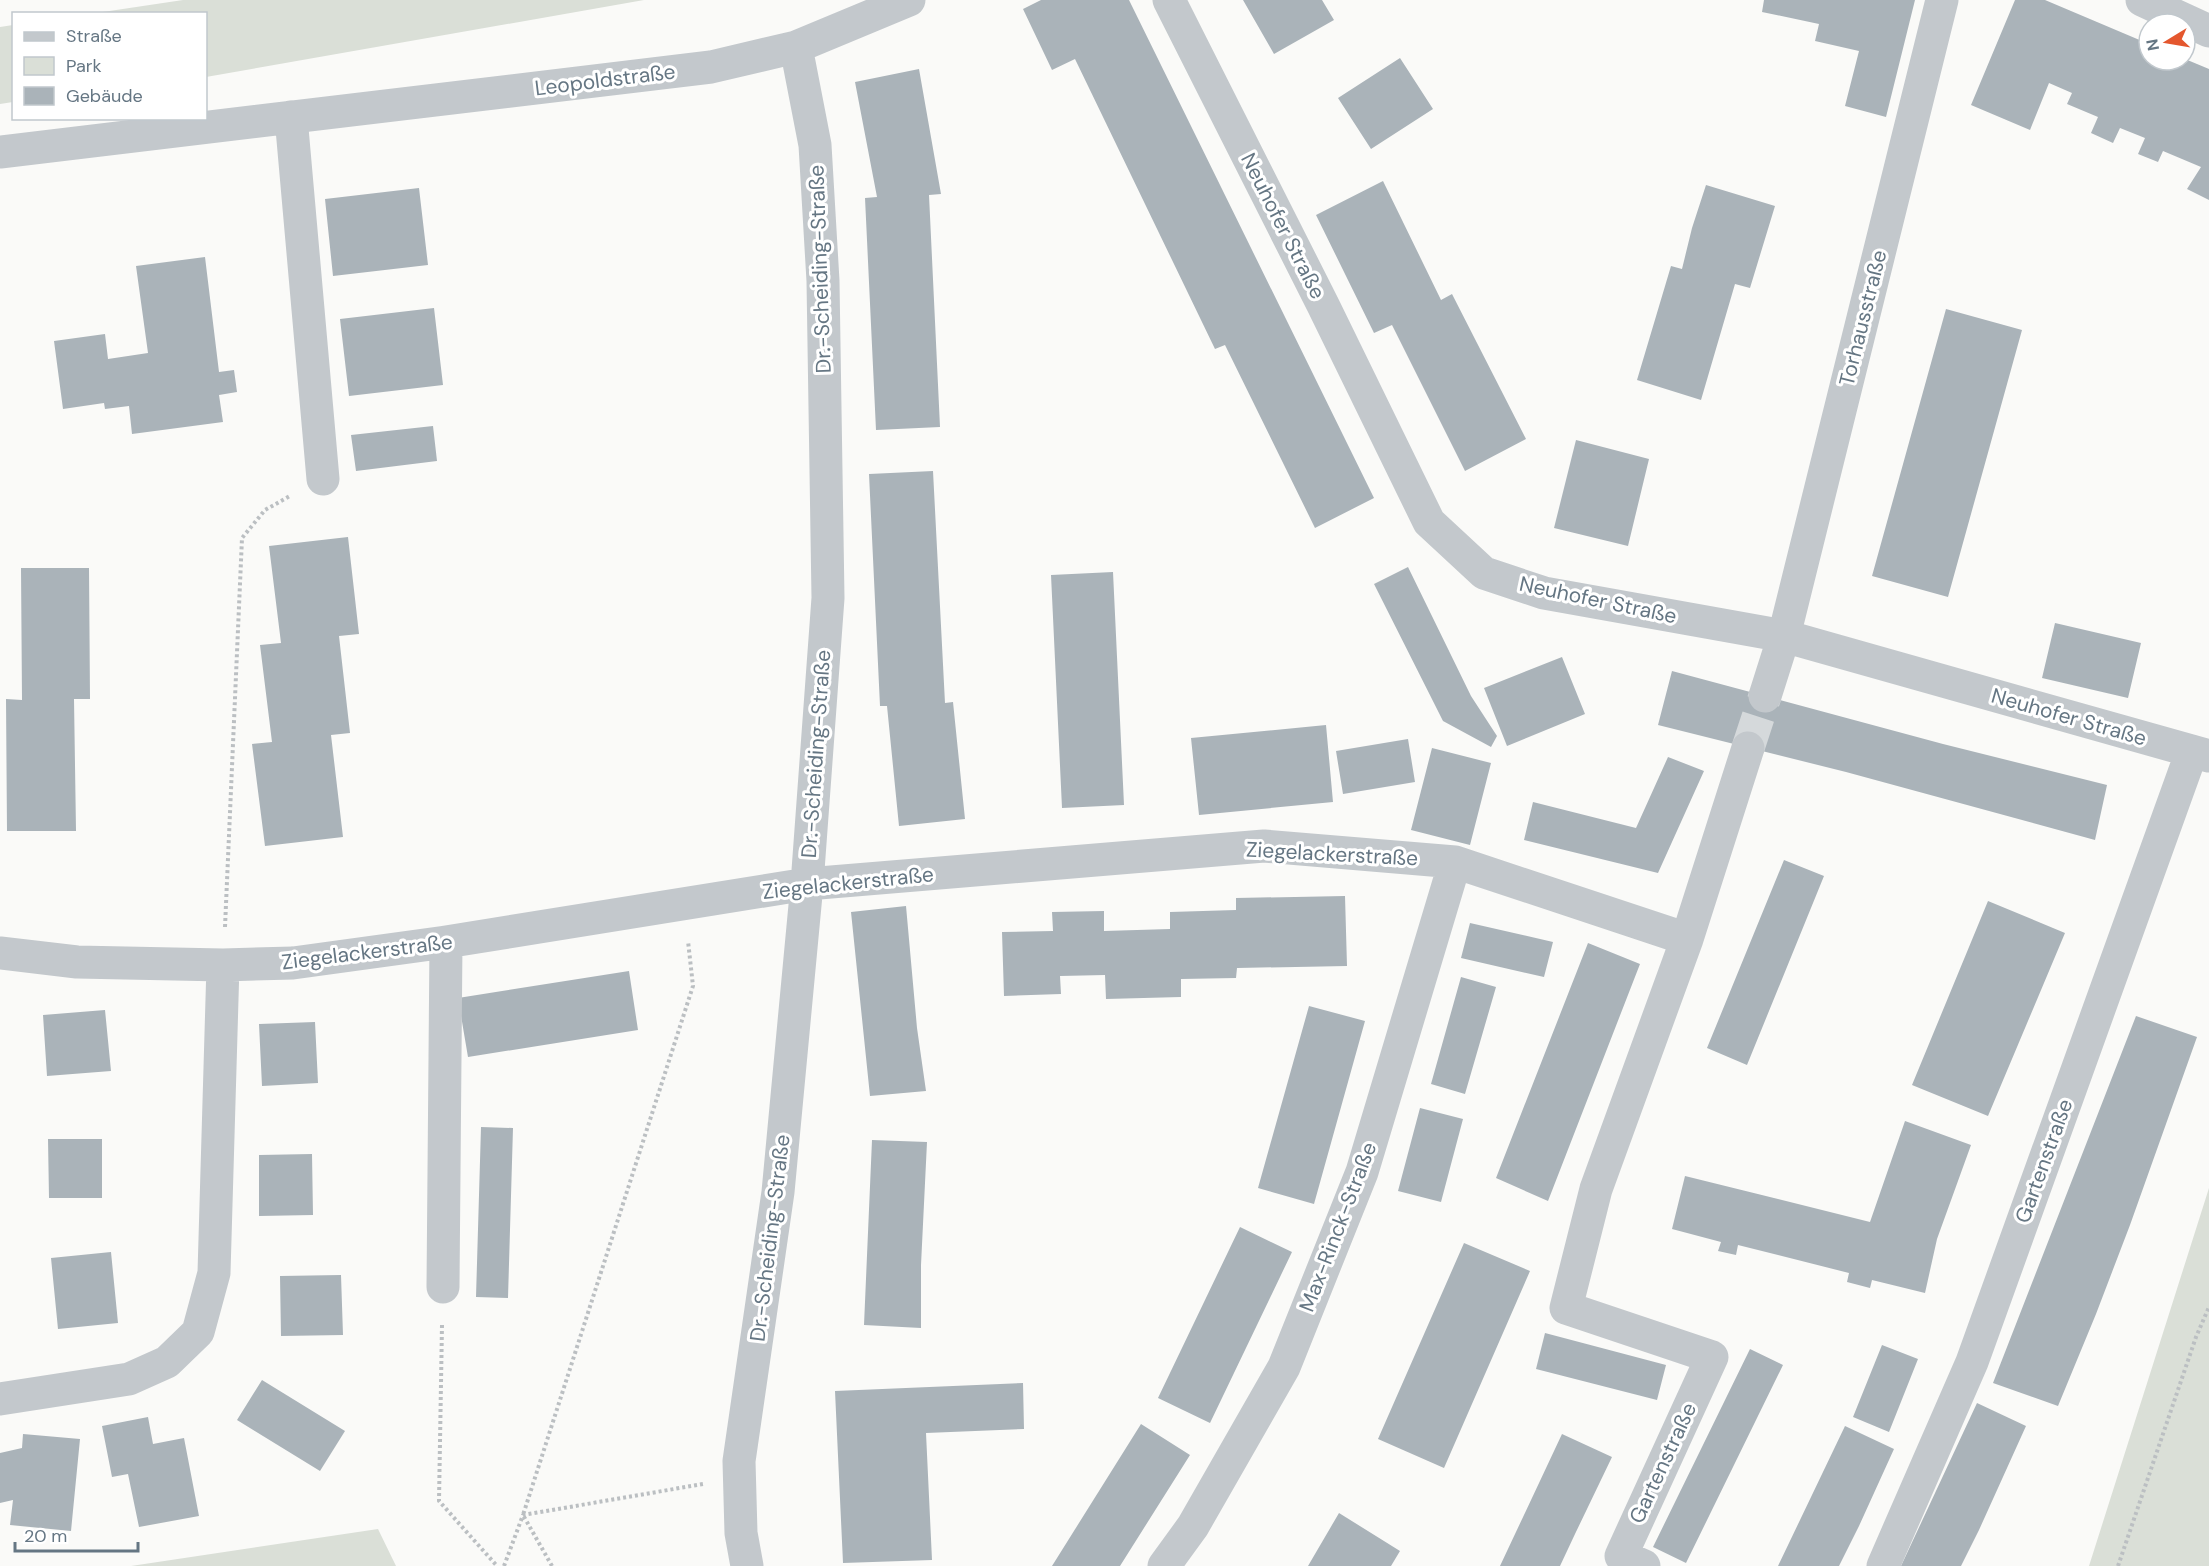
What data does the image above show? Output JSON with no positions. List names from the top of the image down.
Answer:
{
  "streets": {
    "street": [
      "Leopoldstraße",
      "Neuhofer Straße",
      "Dr.-Scheiding-Straße",
      "Torhausstraße",
      "Ziegelackerstraße",
      "Gartenstraße",
      "Max-Rinck-Straße"
    ]
  },
  "crossings": [
    ["Leopoldstraße", "Dr.-Scheiding-Straße"],
    ["Neuhofer Straße", "Torhausstraße"],
    ["Neuhofer Straße", "Gartenstraße"],
    ["Dr.-Scheiding-Straße", "Ziegelackerstraße"],
    ["Ziegelackerstraße", "Gartenstraße"],
    ["Ziegelackerstraße", "Max-Rinck-Straße"]
  ],
  "legend": ["Straße", "Park", "Gebäude"],
  "scale_bar": "20 m",
  "north": "left"
}
